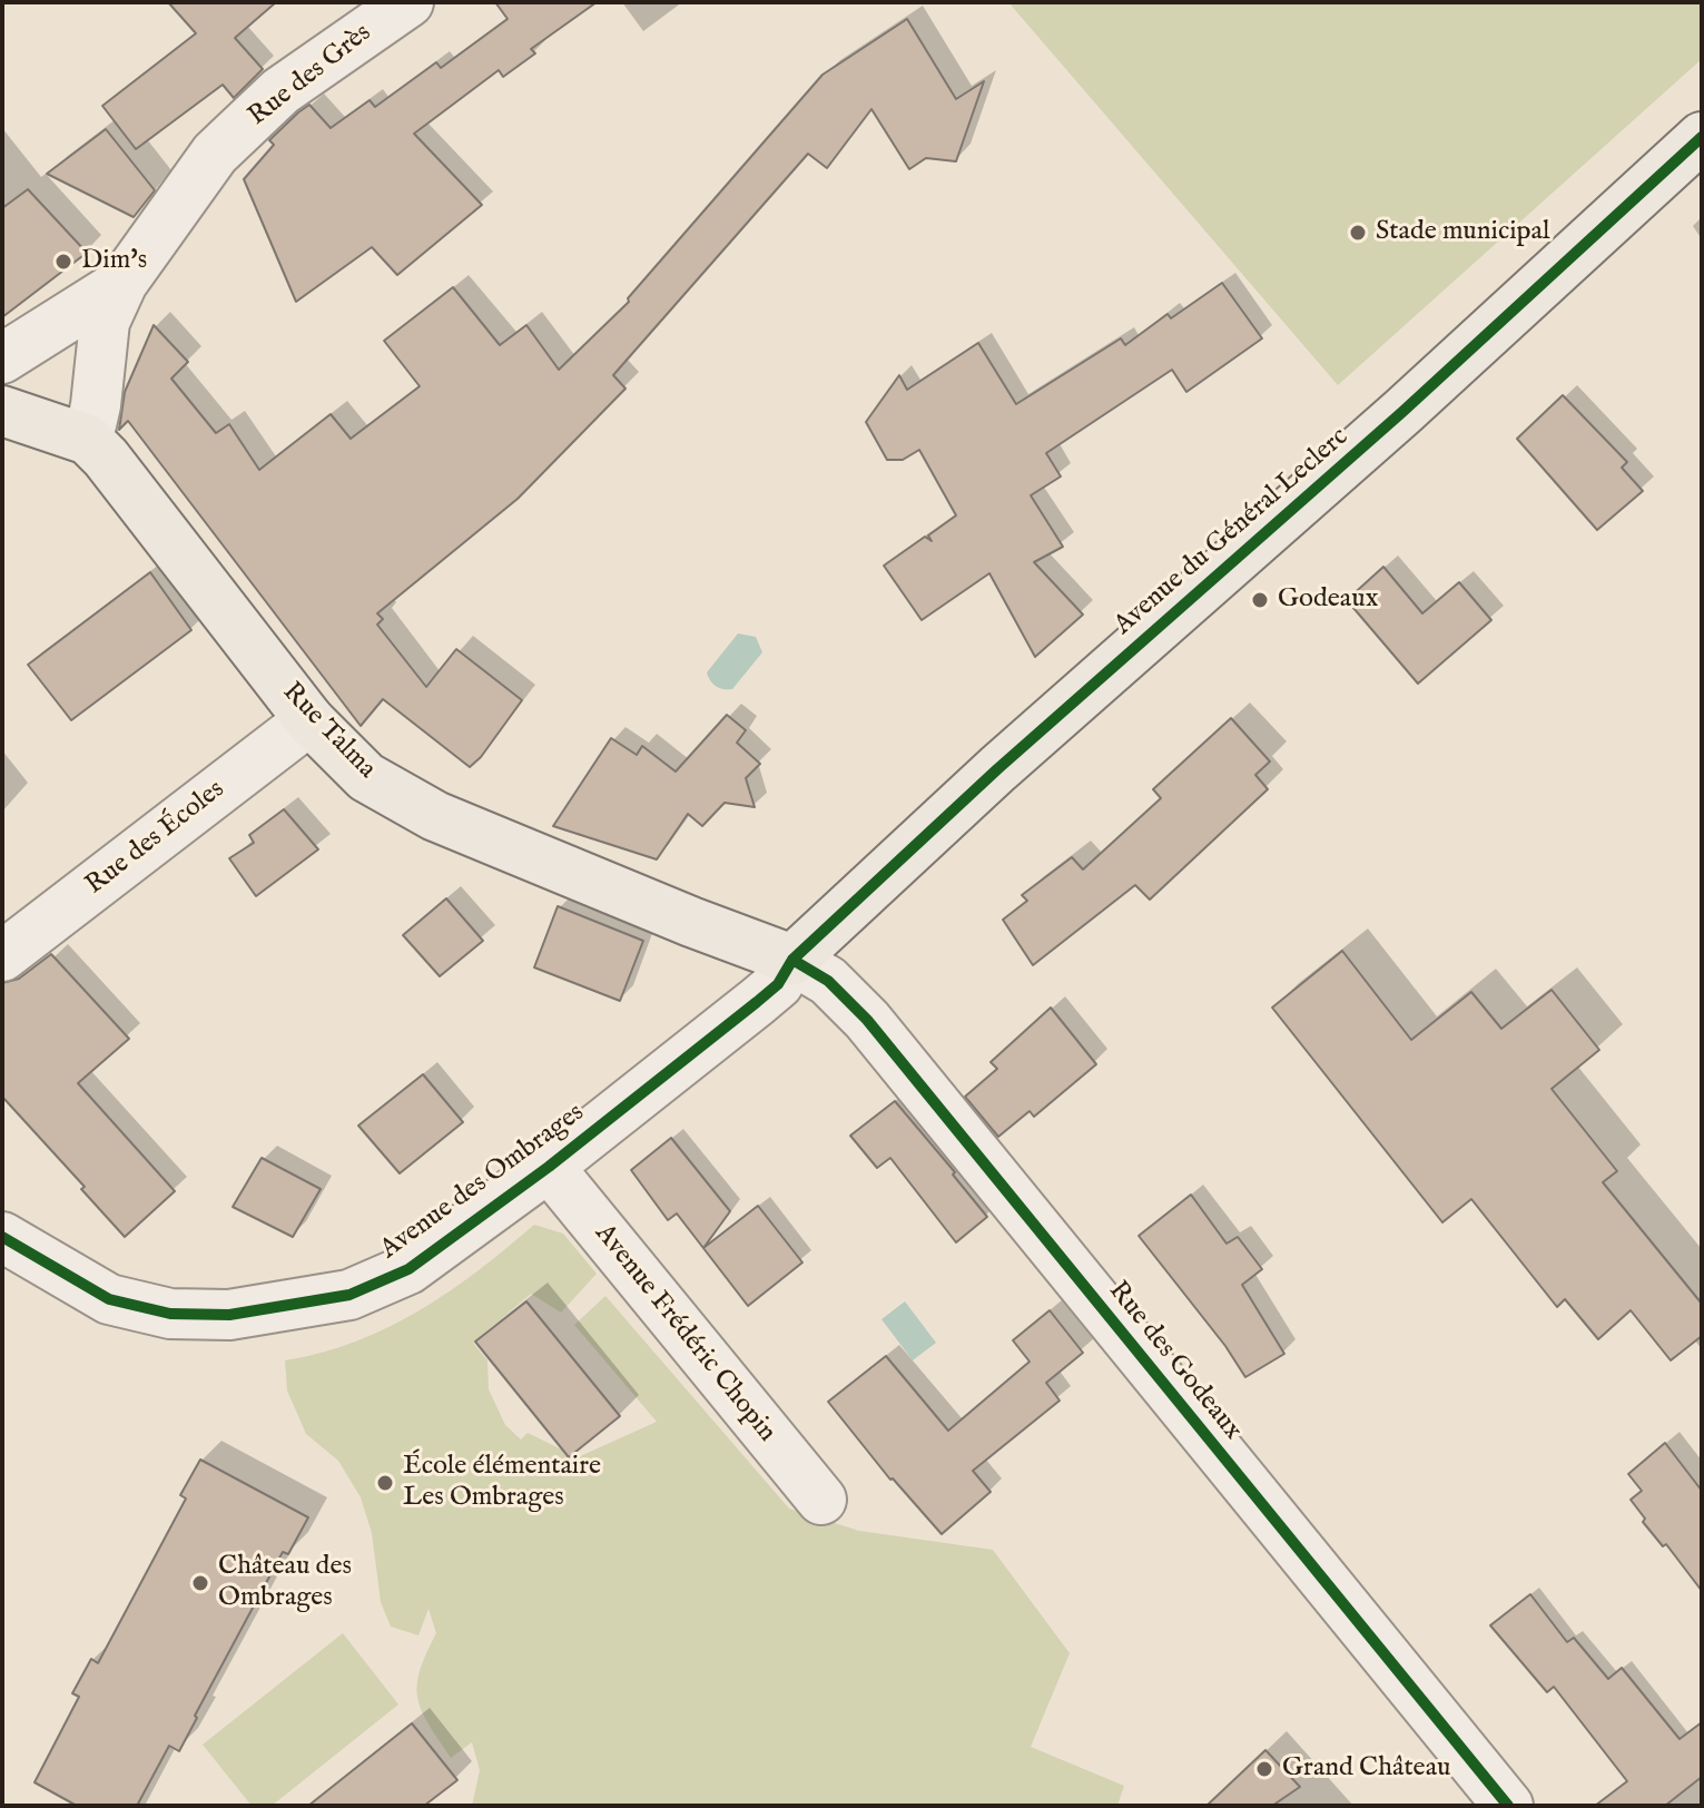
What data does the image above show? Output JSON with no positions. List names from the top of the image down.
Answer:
{
  "streets": {
    "main road": ["Avenue du Général Leclerc", "Rue Talma"],
    "street": [
      "Rue des Grès",
      "Rue des Écoles",
      "Avenue des Ombrages",
      "Avenue Frédéric Chopin",
      "Rue des Godeaux"
    ]
  },
  "crossings": [
    ["Rue des Grès", "Rue Talma"],
    ["Avenue du Général Leclerc", "Rue Talma"],
    ["Avenue du Général Leclerc", "Avenue des Ombrages"],
    ["Avenue du Général Leclerc", "Rue des Godeaux"],
    ["Rue Talma", "Rue des Écoles"],
    ["Rue Talma", "Avenue des Ombrages"],
    ["Rue Talma", "Rue des Godeaux"],
    ["Avenue des Ombrages", "Avenue Frédéric Chopin"],
    ["Avenue des Ombrages", "Rue des Godeaux"]
  ],
  "places": [
    "Stade municipal",
    "Dim's",
    "Godeaux",
    "École élémentaire Les Ombrages",
    "Château des Ombrages",
    "Grand Château"
  ]
}
